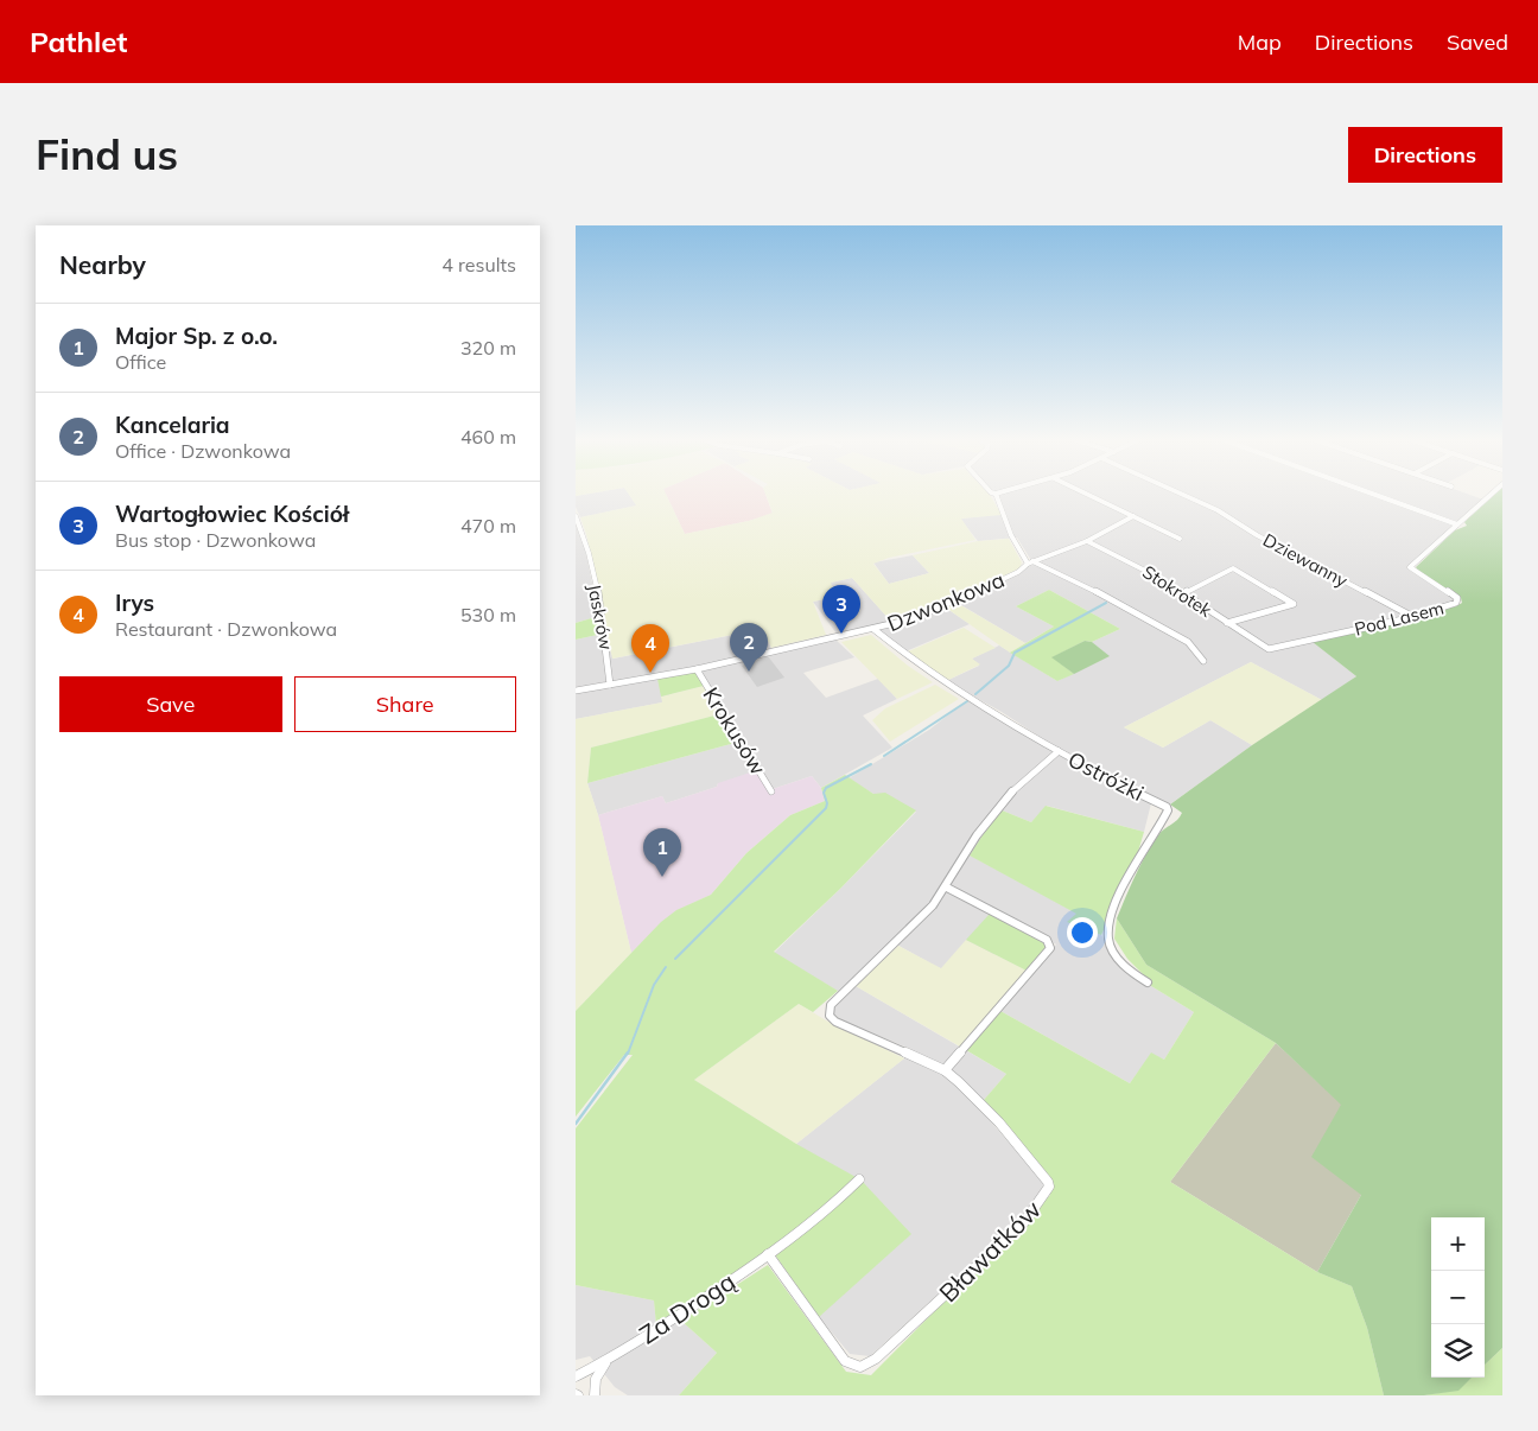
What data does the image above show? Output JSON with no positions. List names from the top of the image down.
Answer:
{
  "streets": {
    "street": [
      "Dziewanny",
      "Stokrotek",
      "Dzwonkowa",
      "Jaskrów",
      "Pod Lasem",
      "Krokusów",
      "Ostróżki",
      "Bławatków",
      "Za Drogą"
    ]
  },
  "crossings": [
    ["Dziewanny", "Pod Lasem"],
    ["Stokrotek", "Dzwonkowa"],
    ["Stokrotek", "Pod Lasem"],
    ["Dzwonkowa", "Jaskrów"],
    ["Dzwonkowa", "Krokusów"],
    ["Dzwonkowa", "Ostróżki"],
    ["Ostróżki", "Bławatków"],
    ["Bławatków", "Za Drogą"]
  ],
  "page": {
    "header": "Pathlet",
    "nav": ["Map", "Directions", "Saved"],
    "buttons": [
      "Directions",
      ["Save", "Share"]
    ],
    "title": "Find us",
    "heading": ["Nearby", "4 results"],
    "list": [
      {
        "mark": "1",
        "name": "Major Sp. z o.o.",
        "note": "Office",
        "value": "320 m"
      },
      {
        "mark": "2",
        "name": "Kancelaria",
        "note": "Office · Dzwonkowa",
        "value": "460 m"
      },
      {
        "mark": "3",
        "name": "Wartogłowiec Kościół",
        "note": "Bus stop · Dzwonkowa",
        "value": "470 m"
      },
      {
        "mark": "4",
        "name": "Irys",
        "note": "Restaurant · Dzwonkowa",
        "value": "530 m"
      }
    ],
    "pins": [
      "3",
      "2",
      "4",
      "1"
    ],
    "map_buttons": ["+", "−"]
  }
}
